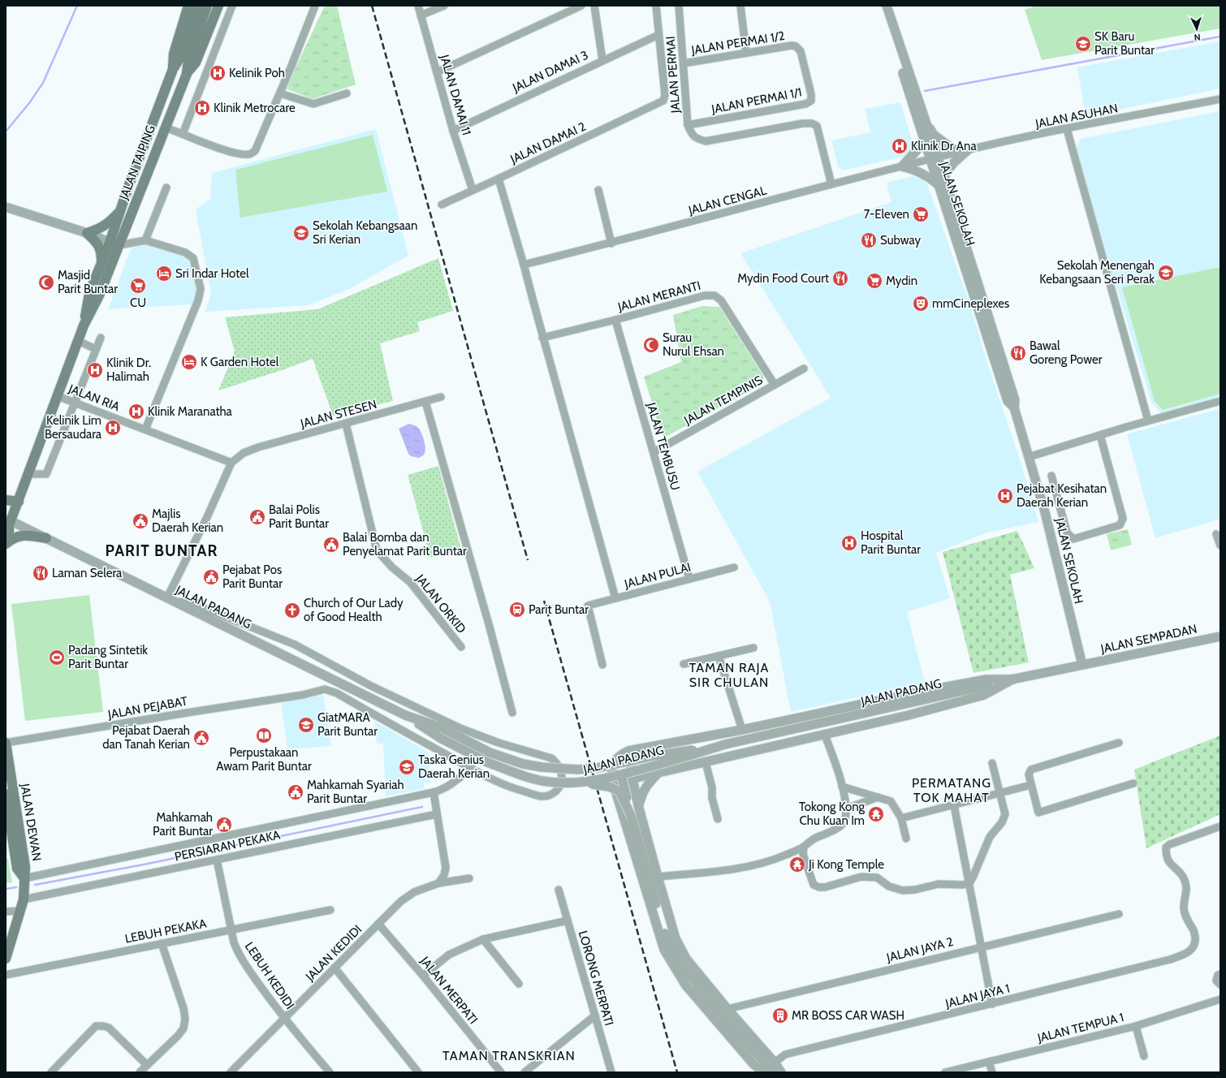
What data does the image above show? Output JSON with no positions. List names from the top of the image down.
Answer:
{
  "streets": {
    "main road": ["JALAN TAIPING", "JALAN DEWAN"],
    "street": [
      "JALAN PERMAI 1/2",
      "JALAN DAMAI 3",
      "JALAN PERMAI",
      "JALAN DAMAI 11",
      "JALAN PERMAI 1/1",
      "JALAN ASUHAN",
      "JALAN DAMAI 2",
      "JALAN CENGAL",
      "JALAN SEKOLAH",
      "JALAN MERANTI",
      "JALAN RIA",
      "JALAN TEMPINIS",
      "JALAN STESEN",
      "JALAN TEMBUSU",
      "JALAN PULAI",
      "JALAN ORKID",
      "JALAN PADANG",
      "JALAN SEMPADAN",
      "JALAN PEJABAT",
      "PERSIARAN PEKAKA",
      "LEBUH PEKAKA",
      "JALAN JAYA 2",
      "JALAN KEDIDI",
      "LEBUH KEDIDI",
      "LORONG MERPATI",
      "JALAN MERPATI",
      "JALAN JAYA 1",
      "JALAN TEMPUA 1"
    ]
  },
  "crossings": [
    ["JALAN PERMAI 1/2", "JALAN PERMAI"],
    ["JALAN PERMAI 1/2", "JALAN PERMAI 1/1"],
    ["JALAN DAMAI 3", "JALAN DAMAI 11"],
    ["JALAN DAMAI 3", "JALAN DAMAI 2"],
    ["JALAN PERMAI", "JALAN PERMAI 1/1"],
    ["JALAN PERMAI", "JALAN CENGAL"],
    ["JALAN DAMAI 11", "JALAN DAMAI 2"],
    ["JALAN ASUHAN", "JALAN CENGAL"],
    ["JALAN ASUHAN", "JALAN SEKOLAH"],
    ["JALAN TAIPING", "JALAN RIA"],
    ["JALAN TAIPING", "JALAN PADANG"],
    ["JALAN CENGAL", "JALAN SEKOLAH"],
    ["JALAN SEKOLAH", "JALAN PADANG"],
    ["JALAN SEKOLAH", "JALAN SEMPADAN"],
    ["JALAN MERANTI", "JALAN TEMPINIS"],
    ["JALAN MERANTI", "JALAN TEMBUSU"],
    ["JALAN RIA", "JALAN STESEN"],
    ["JALAN TEMPINIS", "JALAN TEMBUSU"],
    ["JALAN STESEN", "JALAN ORKID"],
    ["JALAN TEMBUSU", "JALAN PULAI"],
    ["JALAN PADANG", "JALAN SEMPADAN"],
    ["JALAN PEJABAT", "JALAN DEWAN"],
    ["PERSIARAN PEKAKA", "LEBUH KEDIDI"],
    ["LEBUH PEKAKA", "LEBUH KEDIDI"],
    ["JALAN KEDIDI", "LEBUH KEDIDI"],
    ["JALAN KEDIDI", "JALAN MERPATI"]
  ],
  "districts": [
    "PARIT BUNTAR",
    "TAMAN RAJA SIR CHULAN",
    "PERMATANG TOK MAHAT",
    "TAMAN TRANSKRIAN"
  ],
  "places": {
    "school or university": [
      "SK Baru Parit Buntar",
      "Sekolah Kebangsaan Sri Kerian",
      "Sekolah Menengah Kebangsaan Seri Perak",
      "GiatMARA Parit Buntar",
      "Taska Genius Daerah Kerian"
    ],
    "hospital": [
      "Kelinik Poh",
      "Klinik Metrocare",
      "Klinik Dr Ana",
      "Klinik Dr. Halimah",
      "Klinik Maranatha",
      "Kelinik Lim Bersaudara",
      "Pejabat Kesihatan Daerah Kerian",
      "Hospital Parit Buntar"
    ],
    "supermarket": ["7-Eleven", "Mydin", "CU"],
    "restaurant": [
      "Subway",
      "Mydin Food Court",
      "Bawal Goreng Power",
      "Laman Selera"
    ],
    "hotel": ["Sri Indar Hotel", "K Garden Hotel"],
    "mosque": ["Masjid Parit Buntar", "Surau Nurul Ehsan"],
    "theatre": ["mmCineplexes"],
    "public building": [
      "Balai Polis Parit Buntar",
      "Majlis Daerah Kerian",
      "Balai Bomba dan Penyelamat Parit Buntar",
      "Pejabat Pos Parit Buntar",
      "Pejabat Daerah dan Tanah Kerian",
      "Mahkamah Syariah Parit Buntar",
      "Mahkamah Parit Buntar"
    ],
    "station": ["Parit Buntar"],
    "church": ["Church of Our Lady of Good Health"],
    "sports": ["Padang Sintetik Parit Buntar"],
    "library": ["Perpustakaan Awam Parit Buntar"],
    "temple": ["Tokong Kong Chu Kuan Im", "Ji Kong Temple"],
    "building": ["MR BOSS CAR WASH"]
  },
  "north": "bottom"
}
